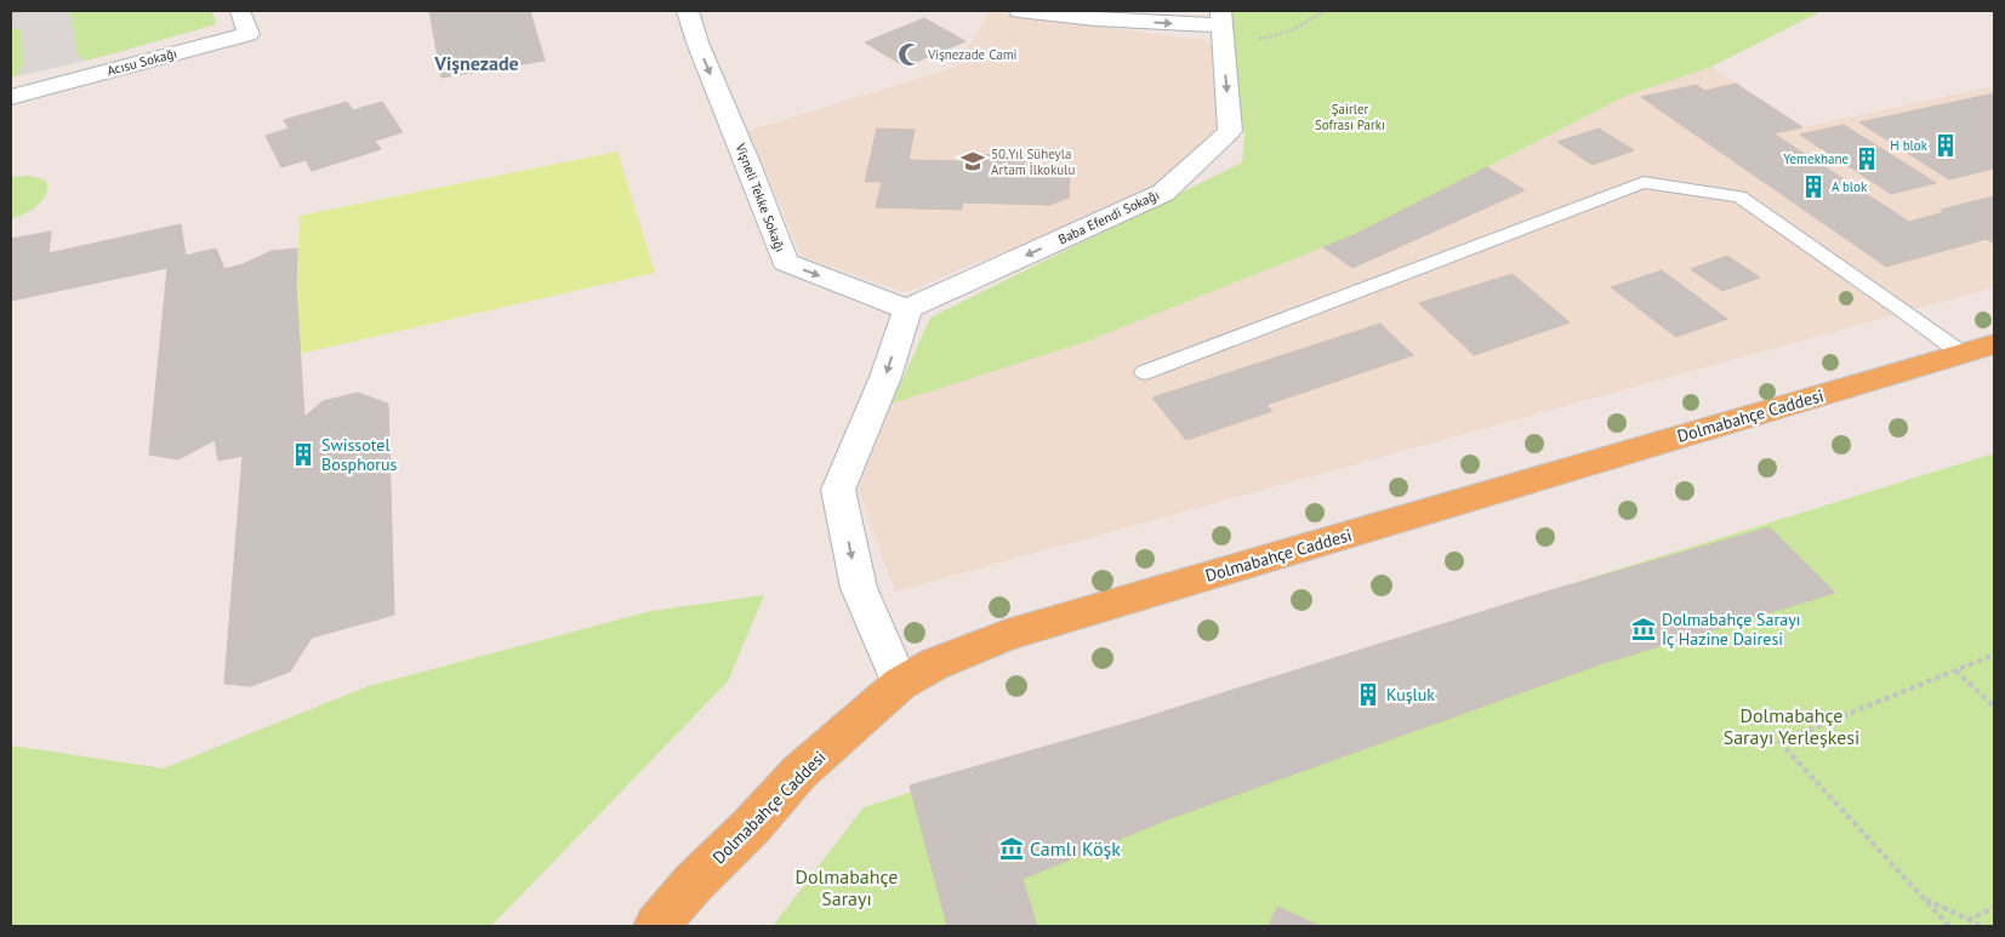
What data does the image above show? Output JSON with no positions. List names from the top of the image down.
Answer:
{
  "streets": {
    "main road": ["Dolmabahçe Caddesi"],
    "street": ["Acısu Sokağı", "Vişneli Tekke Sokağı", "Baba Efendi Sokağı"]
  },
  "crossings": [
    ["Vişneli Tekke Sokağı", "Baba Efendi Sokağı"]
  ],
  "one_way": ["Vişneli Tekke Sokağı", "Baba Efendi Sokağı"],
  "districts": ["Vişnezade"],
  "parks": ["Şairler Sofrası Parkı", "Dolmabahçe Sarayı Yerleşkesi", "Dolmabahçe Sarayı"],
  "places": {
    "mosque": ["Vişnezade Cami"],
    "building": [
      "H blok",
      "Yemekhane",
      "A blok",
      "Swissotel Bosphorus",
      "Kuşluk"
    ],
    "school or university": ["50.Yıl Süheyla Artam İlkokulu"],
    "museum": ["Dolmabahçe Sarayı İç Hazine Dairesi", "Camlı Köşk"]
  }
}
